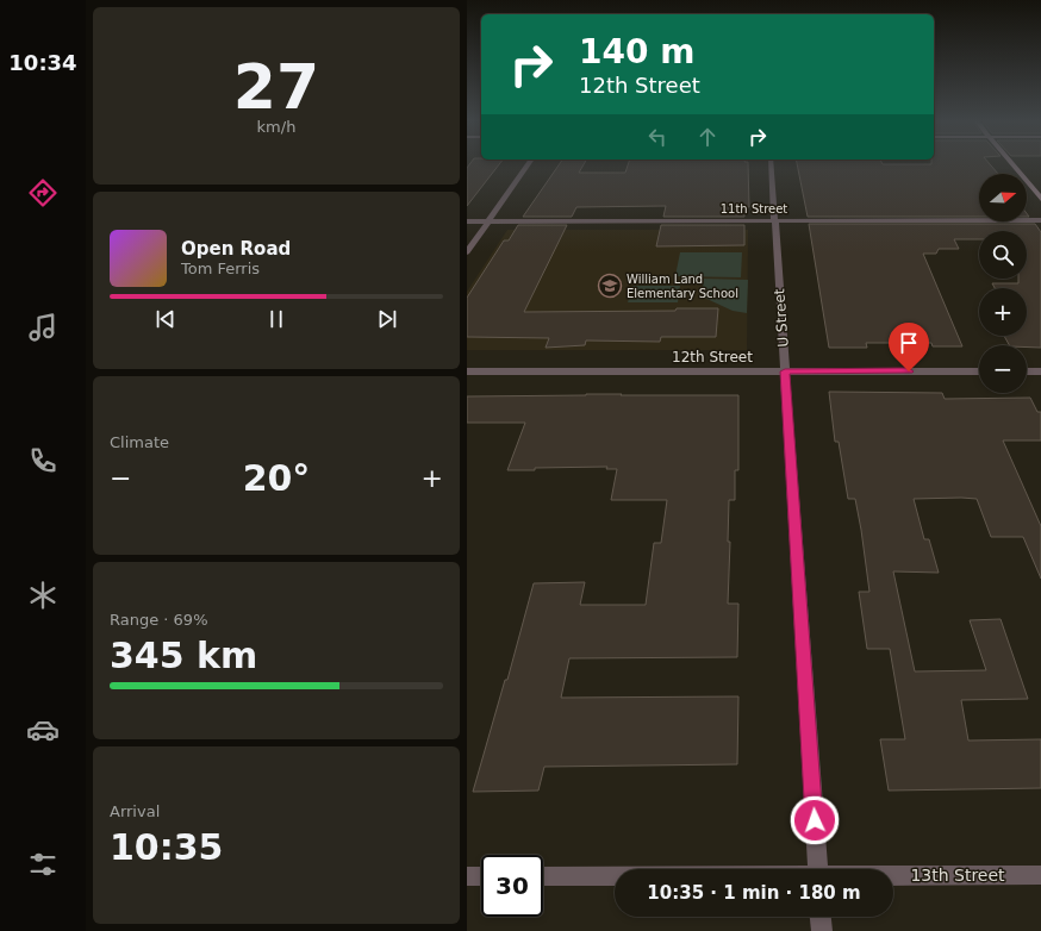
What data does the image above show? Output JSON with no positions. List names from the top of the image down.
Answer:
{
  "streets": {
    "street": [
      "11th Street",
      "U Street",
      "12th Street",
      "13th Street"
    ]
  },
  "crossings": [
    ["11th Street", "U Street"],
    ["U Street", "12th Street"]
  ],
  "places": {
    "school or university": ["William Land Elementary School"]
  },
  "north": "right",
  "page": {
    "tabs": "10:34",
    "tile": [
      ["27", "km/h"],
      "Climate",
      ["Range · 69%", "345 km"],
      ["Arrival", "10:35"]
    ],
    "turn": ["140 m", "12th Street"],
    "map_buttons": ["+", "−"],
    "song": ["Open Road", "Tom Ferris"],
    "heat": ["−", "20°", "+"],
    "limit": "30",
    "trip": "10:35 · 1 min · 180 m"
  }
}
